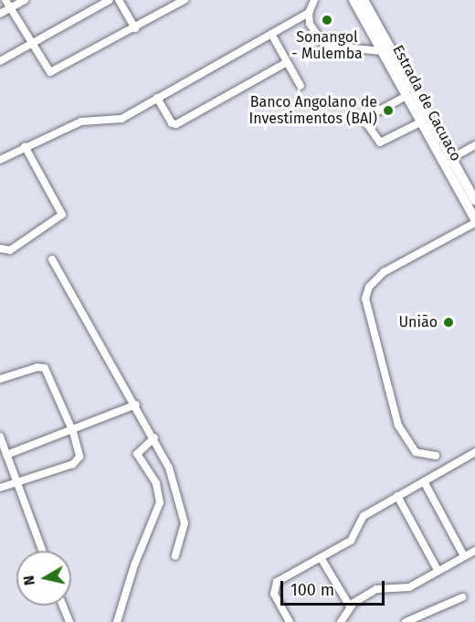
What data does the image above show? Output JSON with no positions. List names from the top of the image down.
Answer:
{
  "streets": {
    "main road": ["Estrada de Cacuaco"]
  },
  "places": ["Sonangol - Mulemba", "Banco Angolano de Investimentos (BAI)", "União"],
  "scale_bar": "100 m",
  "north": "left"
}
